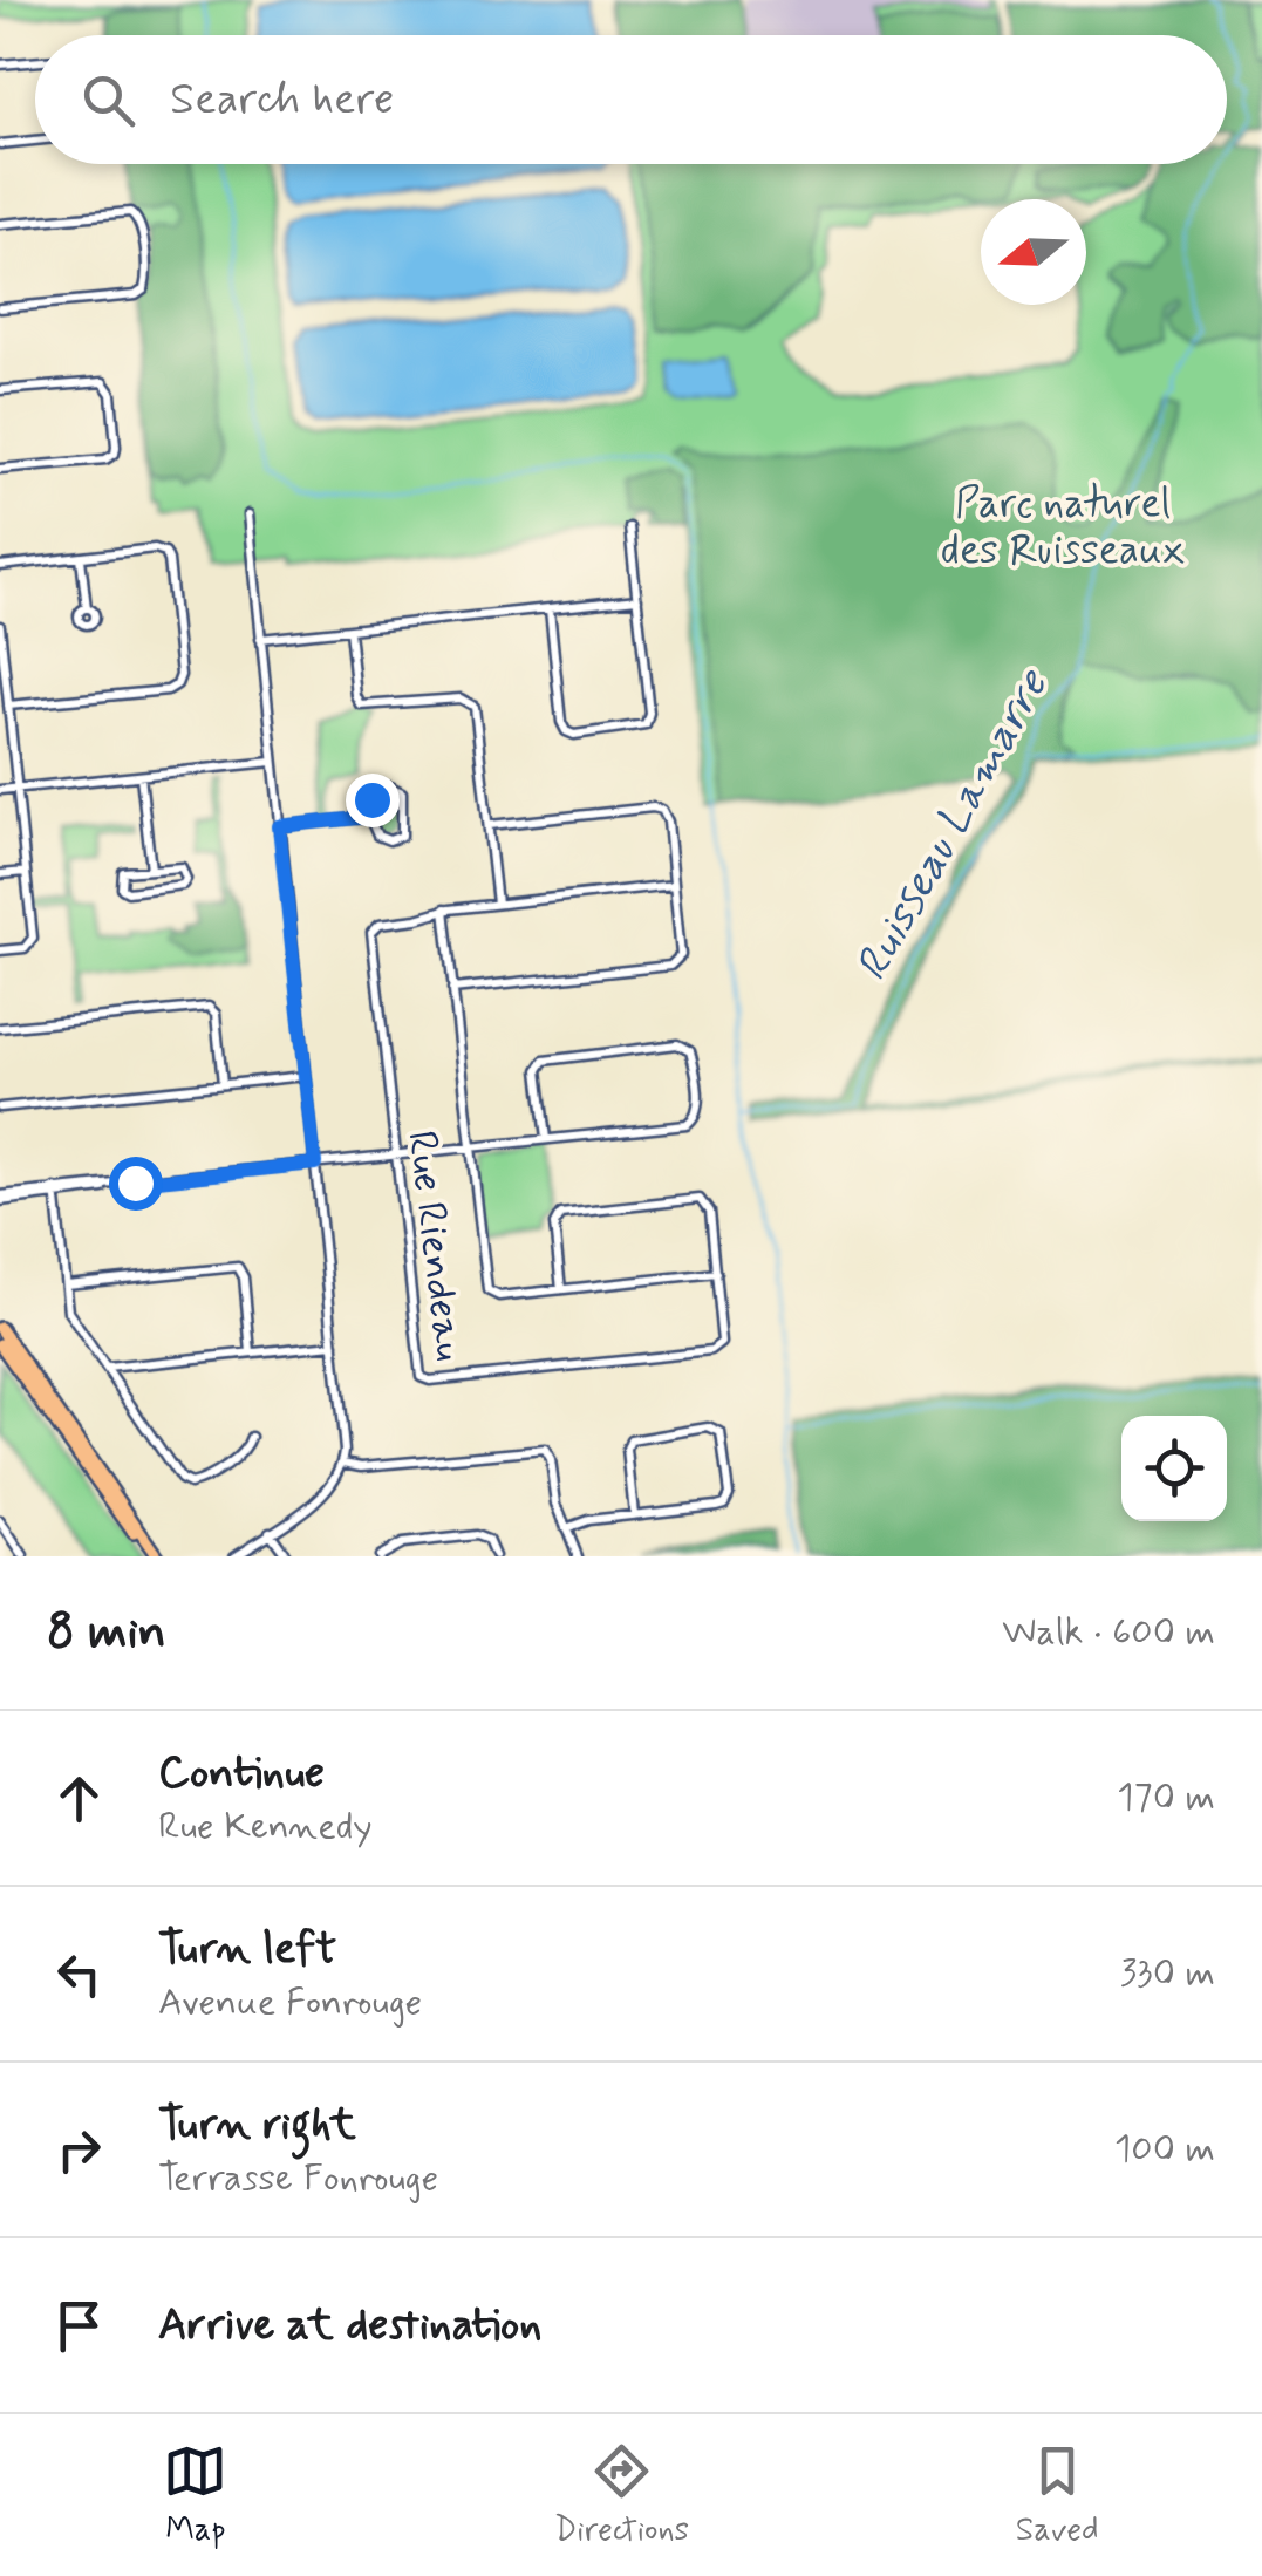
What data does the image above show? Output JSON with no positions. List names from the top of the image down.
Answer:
{
  "streets": {
    "street": ["Rue Riendeau"]
  },
  "water": ["Ruisseau Lamarre"],
  "parks": ["Parc naturel des Ruisseaux"],
  "north": "left",
  "page": {
    "search": "Search here",
    "heading": ["8 min", "Walk · 600 m"],
    "list": [
      ["Continue", "Rue Kennedy", "170 m"],
      ["Turn left", "Avenue Fonrouge", "330 m"],
      ["Turn right", "Terrasse Fonrouge", "100 m"],
      "Arrive at destination"
    ],
    "nav": ["Map", "Directions", "Saved"]
  }
}
